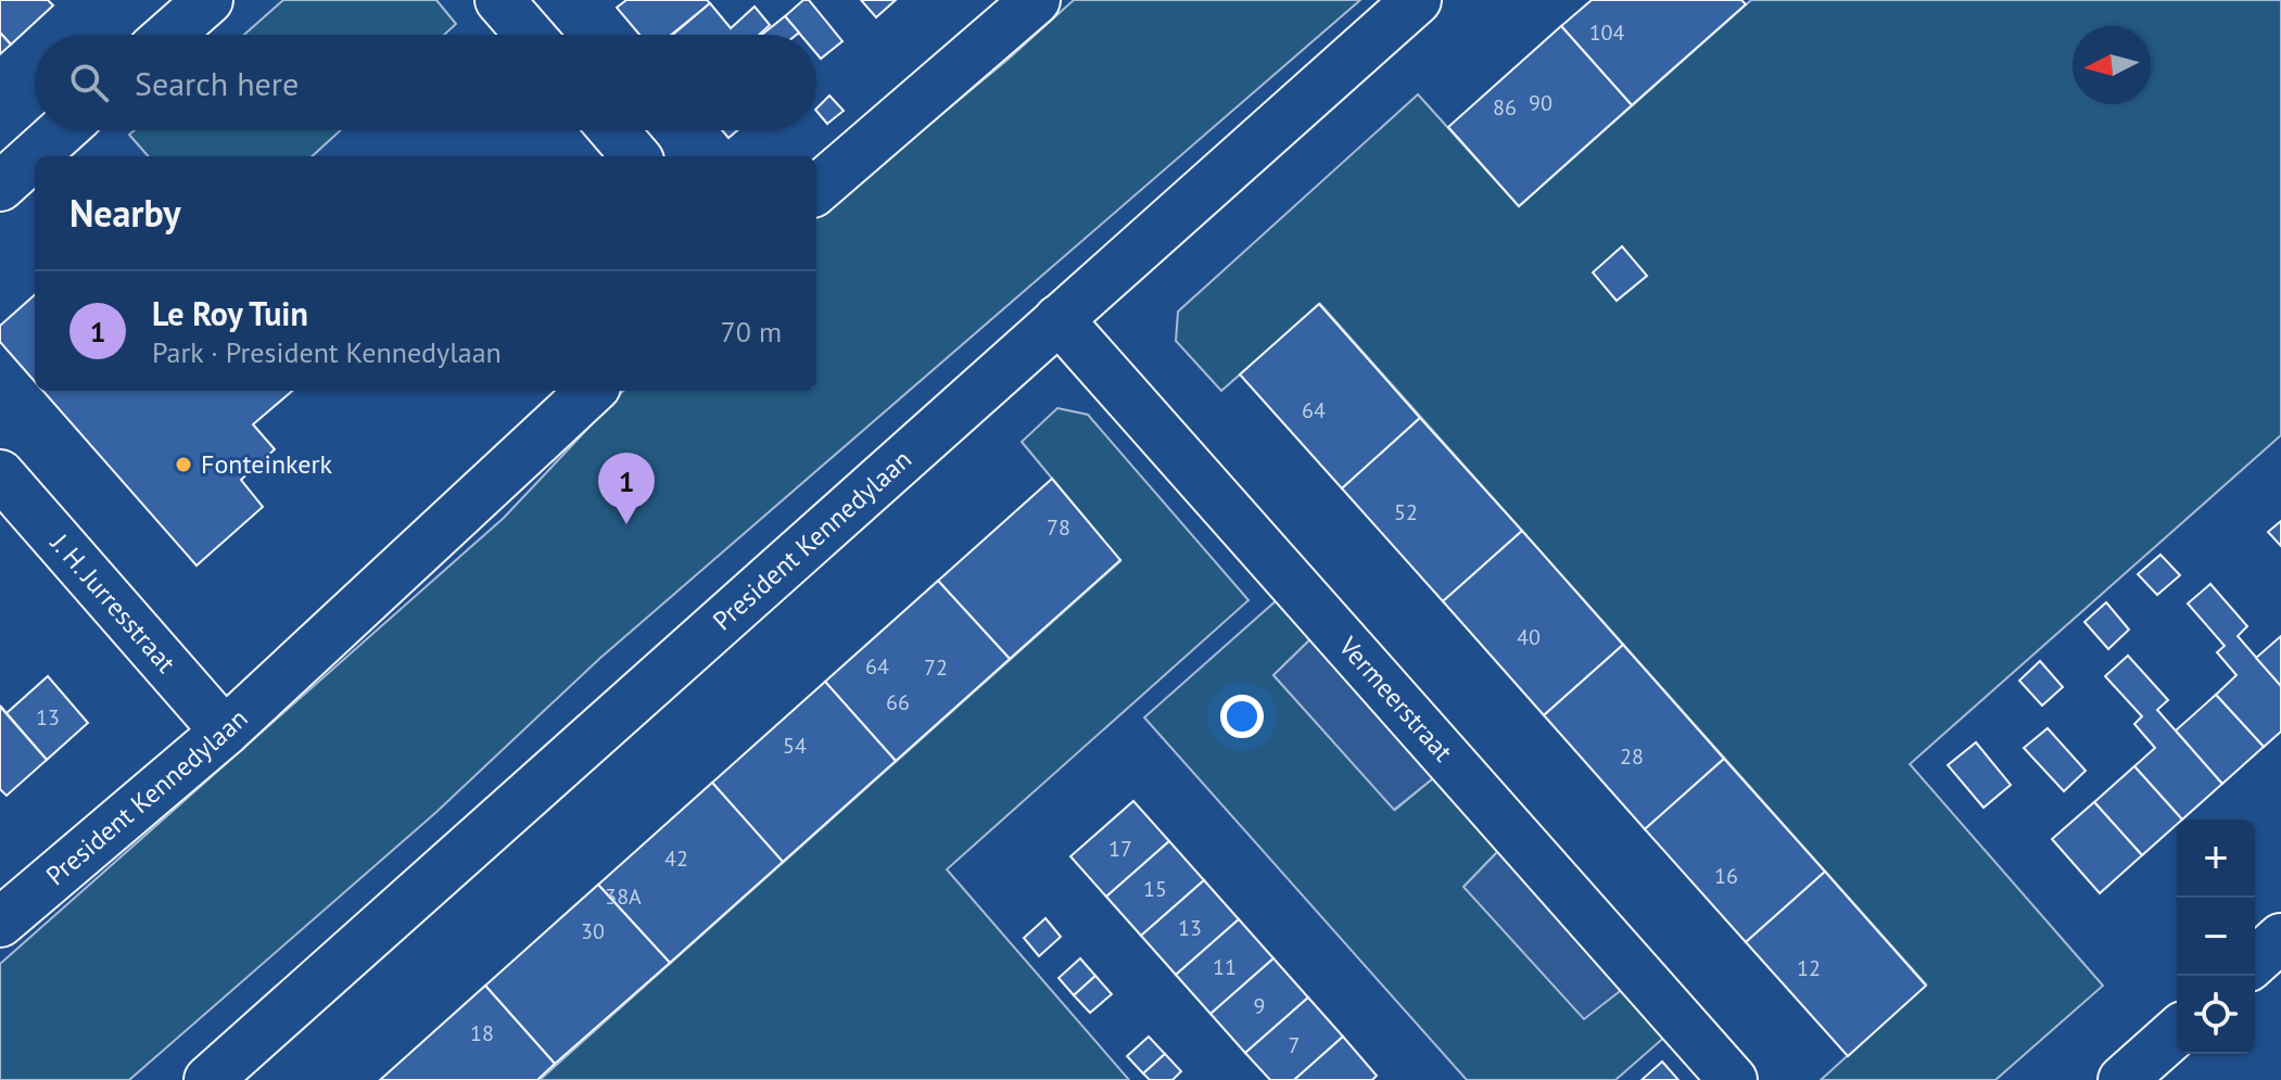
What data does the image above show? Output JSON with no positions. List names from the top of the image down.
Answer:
{
  "streets": {
    "street": ["President Kennedylaan", "J. H. Jurresstraat", "Vermeerstraat"]
  },
  "crossings": [
    ["President Kennedylaan", "J. H. Jurresstraat"],
    ["President Kennedylaan", "Vermeerstraat"]
  ],
  "places": ["Fonteinkerk"],
  "house_numbers": [
    "104",
    "90",
    "86",
    "64",
    "52",
    "78",
    "40",
    "64",
    "72",
    "66",
    "13",
    "54",
    "28",
    "17",
    "42",
    "16",
    "15",
    "38A",
    "13",
    "30",
    "11",
    "12",
    "9",
    "18",
    "7"
  ],
  "north": "left",
  "page": {
    "search": "Search here",
    "heading": "Nearby",
    "list": [
      {
        "mark": "1",
        "name": "Le Roy Tuin",
        "note": "Park · President Kennedylaan",
        "value": "70 m"
      }
    ],
    "pins": "1",
    "map_buttons": ["+", "−"]
  }
}
